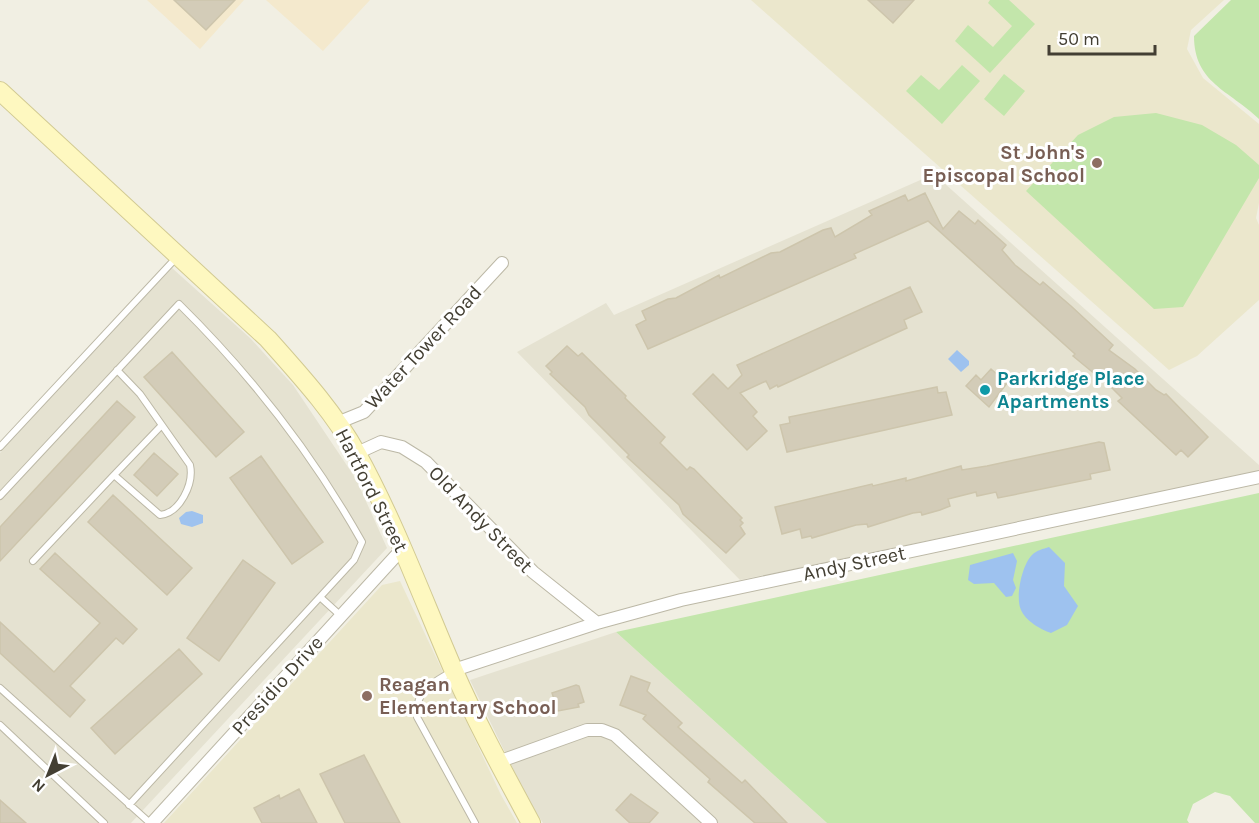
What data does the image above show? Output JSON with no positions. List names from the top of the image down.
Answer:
{
  "streets": {
    "street": [
      "Water Tower Road",
      "Hartford Street",
      "Old Andy Street",
      "Andy Street",
      "Presidio Drive"
    ]
  },
  "crossings": [
    ["Water Tower Road", "Hartford Street"],
    ["Hartford Street", "Old Andy Street"],
    ["Hartford Street", "Andy Street"],
    ["Hartford Street", "Presidio Drive"],
    ["Old Andy Street", "Andy Street"]
  ],
  "places": ["St John's Episcopal School", "Parkridge Place Apartments", "Reagan Elementary School"],
  "scale_bar": "50 m",
  "north": "bottom left"
}
